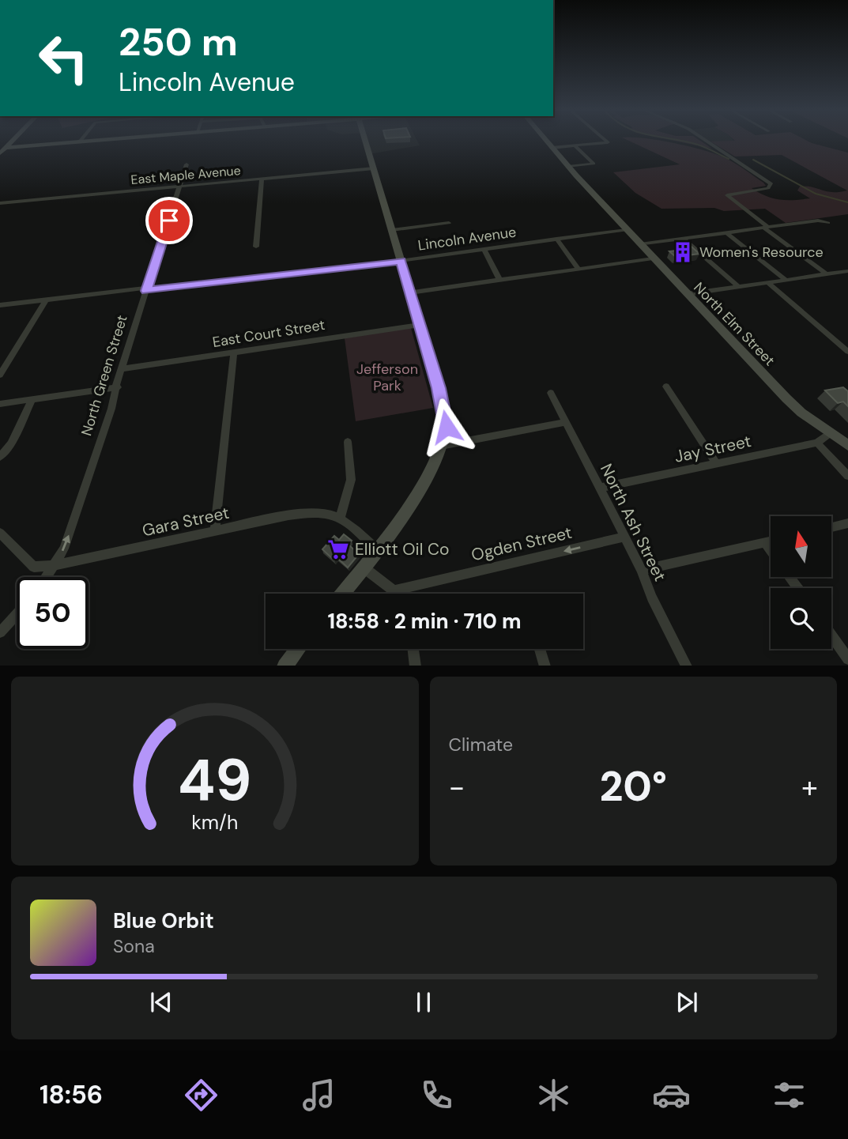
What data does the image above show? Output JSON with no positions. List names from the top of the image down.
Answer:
{
  "streets": {
    "main road": ["North Elm Street"],
    "street": [
      "East Maple Avenue",
      "Lincoln Avenue",
      "East Court Street",
      "North Green Street",
      "Jay Street",
      "Gara Street",
      "North Ash Street",
      "Ogden Street"
    ]
  },
  "crossings": [
    ["East Maple Avenue", "North Green Street"],
    ["Lincoln Avenue", "North Elm Street"],
    ["Lincoln Avenue", "North Green Street"],
    ["North Elm Street", "Jay Street"],
    ["East Court Street", "North Green Street"],
    ["North Green Street", "Gara Street"],
    ["Jay Street", "North Ash Street"],
    ["North Ash Street", "Ogden Street"]
  ],
  "one_way": ["North Green Street", "Ogden Street"],
  "parks": ["Jefferson Park"],
  "places": {
    "building": ["Women's Resource"],
    "supermarket": ["Elliott Oil Co"]
  },
  "north": "top",
  "page": {
    "turn": ["250 m", "Lincoln Avenue"],
    "limit": "50",
    "trip": "18:58 · 2 min · 710 m",
    "tile": "Climate",
    "heat": ["−", "20°", "+"],
    "song": ["Blue Orbit", "Sona"],
    "tabs": "18:56",
    "gauge": ["49", "km/h"]
  }
}
